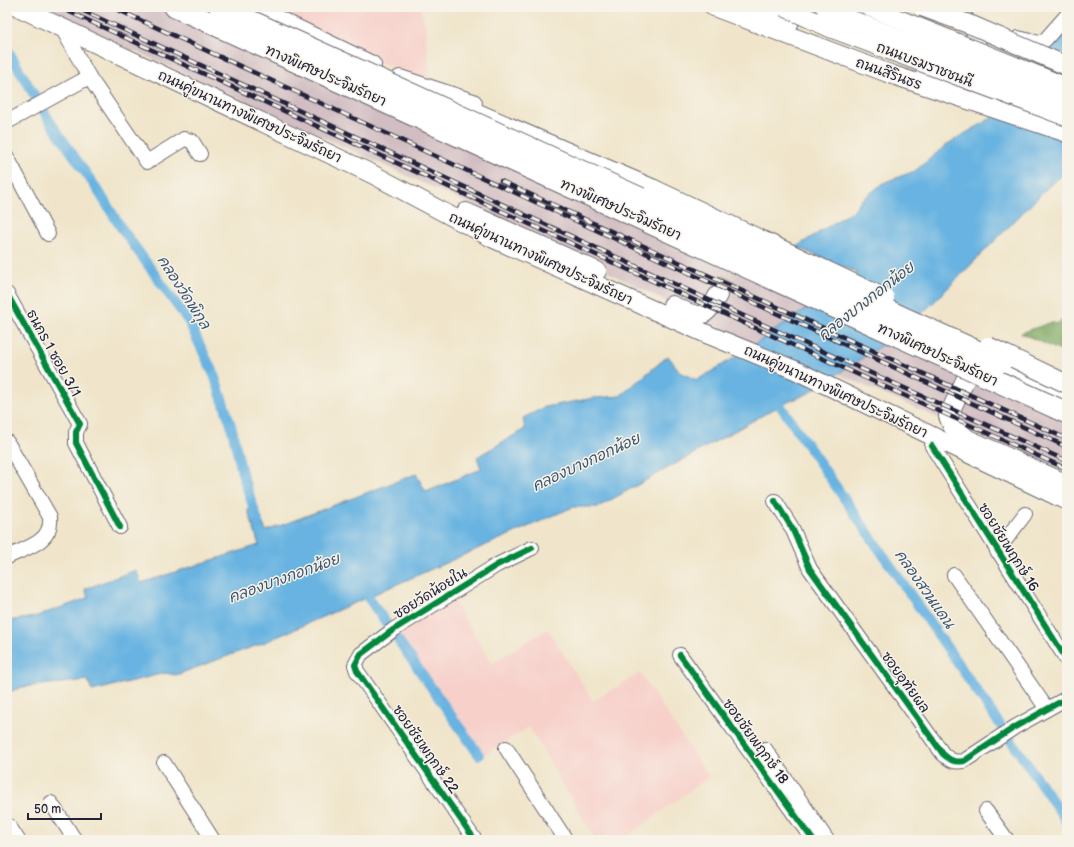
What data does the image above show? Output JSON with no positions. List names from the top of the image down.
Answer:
{
  "streets": {
    "highway": ["ทางพิเศษประจิมรัถยา"],
    "main road": ["ถนนบรมราชชนนี", "ถนนสิรินธร", "ถนนคู่ขนานทางพิเศษประจิมรัถยา"],
    "street": [
      "ธนกร 1 ซอย 3/1",
      "ซอยชัยพฤกษ์ 16",
      "ซอยวัดน้อยใน",
      "ซอยอุทัยผล",
      "ซอยชัยพฤกษ์ 18",
      "ซอยชัยพฤกษ์ 22"
    ]
  },
  "crossings": [
    ["ซอยวัดน้อยใน", "ซอยชัยพฤกษ์ 22"]
  ],
  "water": ["คลองวัดพิกุล", "คลองบางกอกน้อย", "คลองสวนแดน"],
  "scale_bar": "50 m"
}
